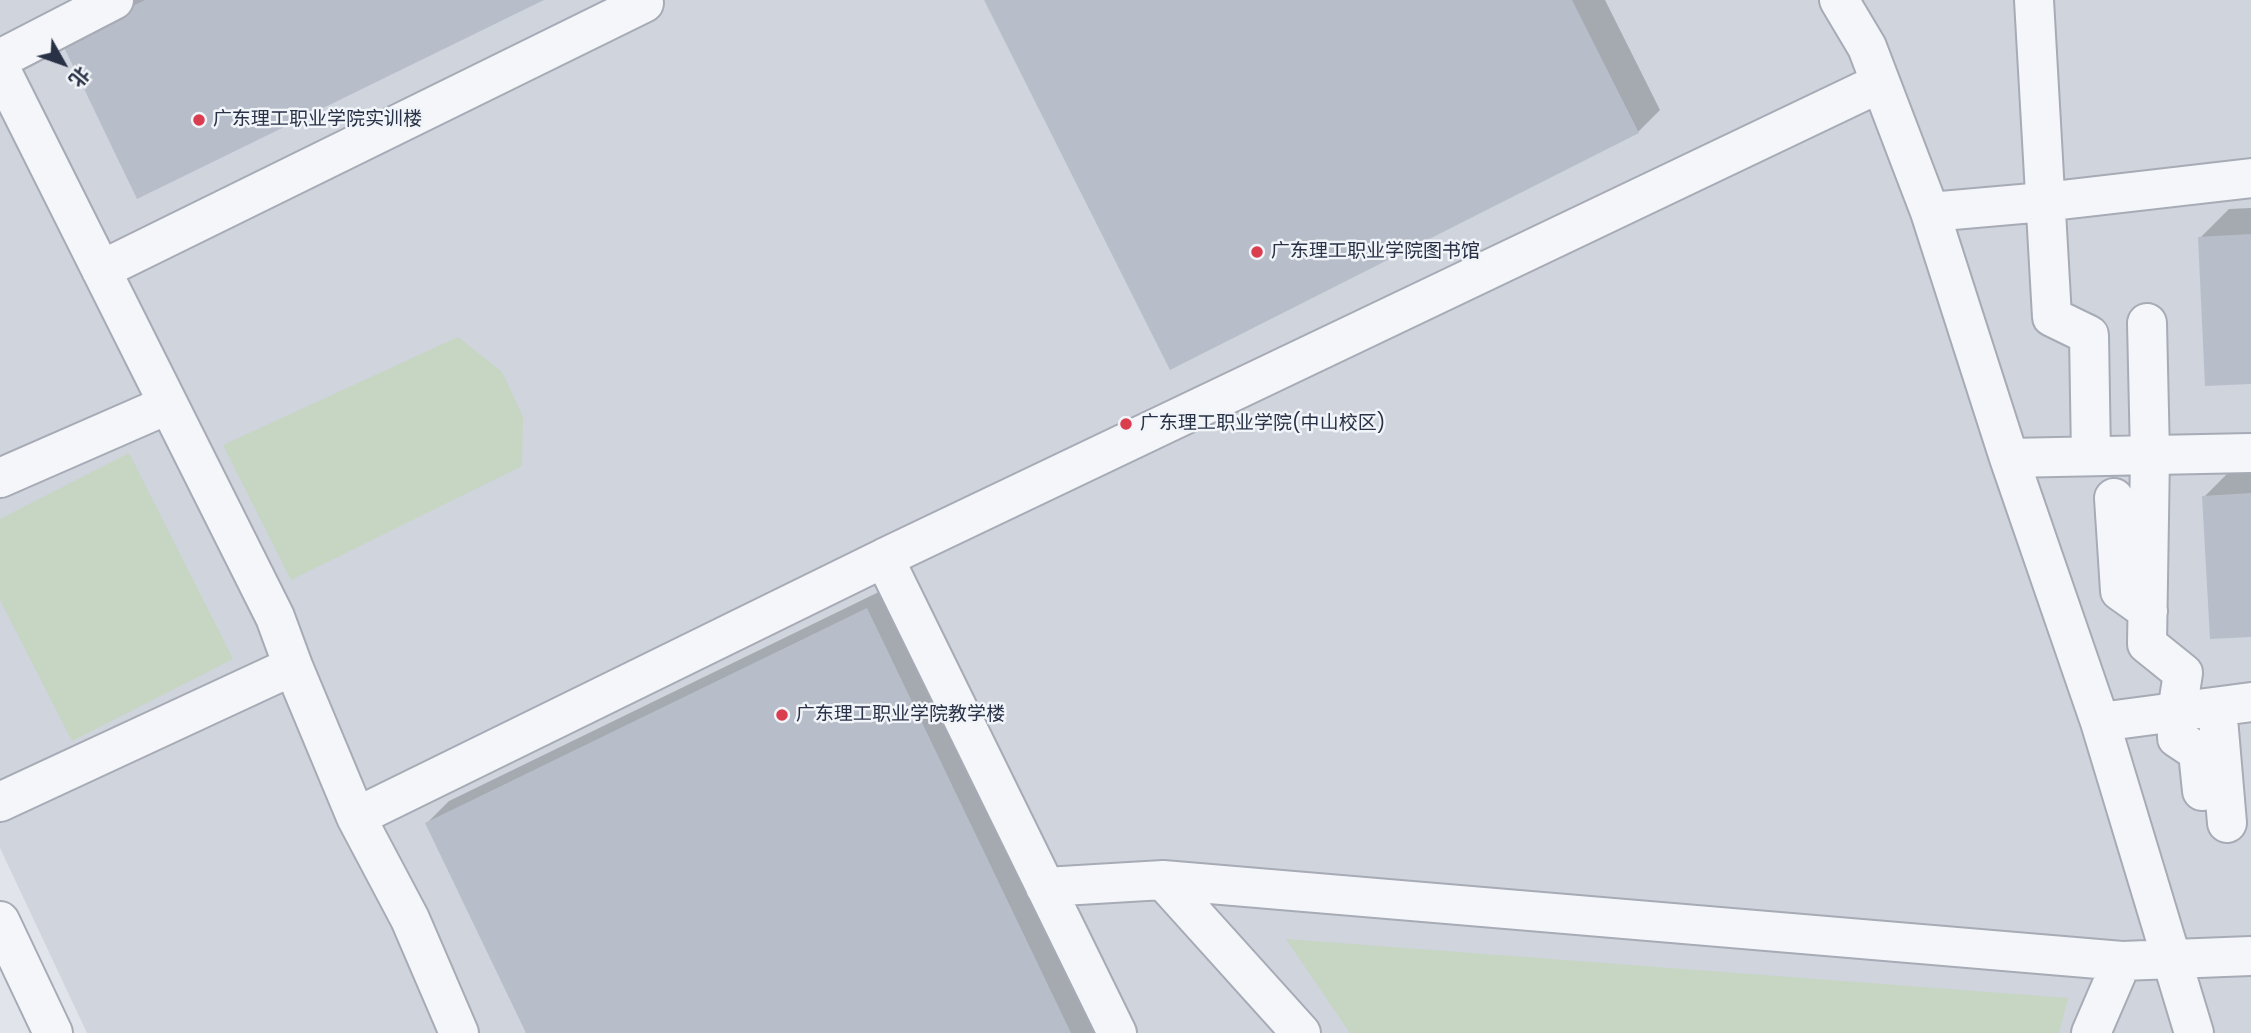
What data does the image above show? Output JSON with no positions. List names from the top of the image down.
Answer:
{
  "places": [
    "广东理工职业学院实训楼",
    "广东理工职业学院图书馆",
    "广东理工职业学院(中山校区)",
    "广东理工职业学院教学楼"
  ],
  "north": "bottom right"
}
